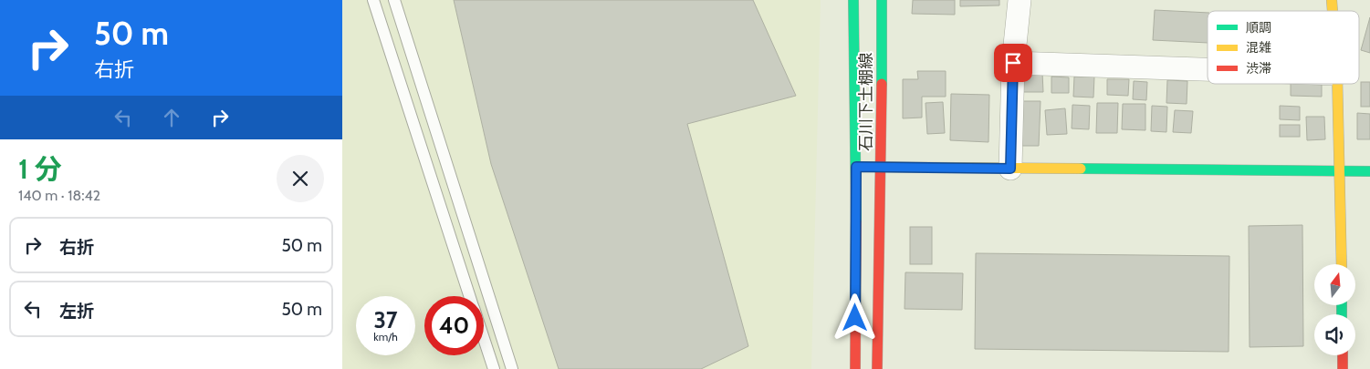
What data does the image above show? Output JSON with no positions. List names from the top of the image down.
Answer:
{
  "streets": {
    "street": ["石川下土棚線"]
  },
  "legend": ["順調", "混雑", "渋滞"],
  "north": "top",
  "page": {
    "turn": ["50 m", "右折"],
    "heading": ["1 分", "140 m · 18:42"],
    "list": [
      {
        "name": "右折",
        "value": "50 m"
      },
      {
        "name": "左折",
        "value": "50 m"
      }
    ],
    "speed": "37 km/h",
    "limit": "40"
  }
}
